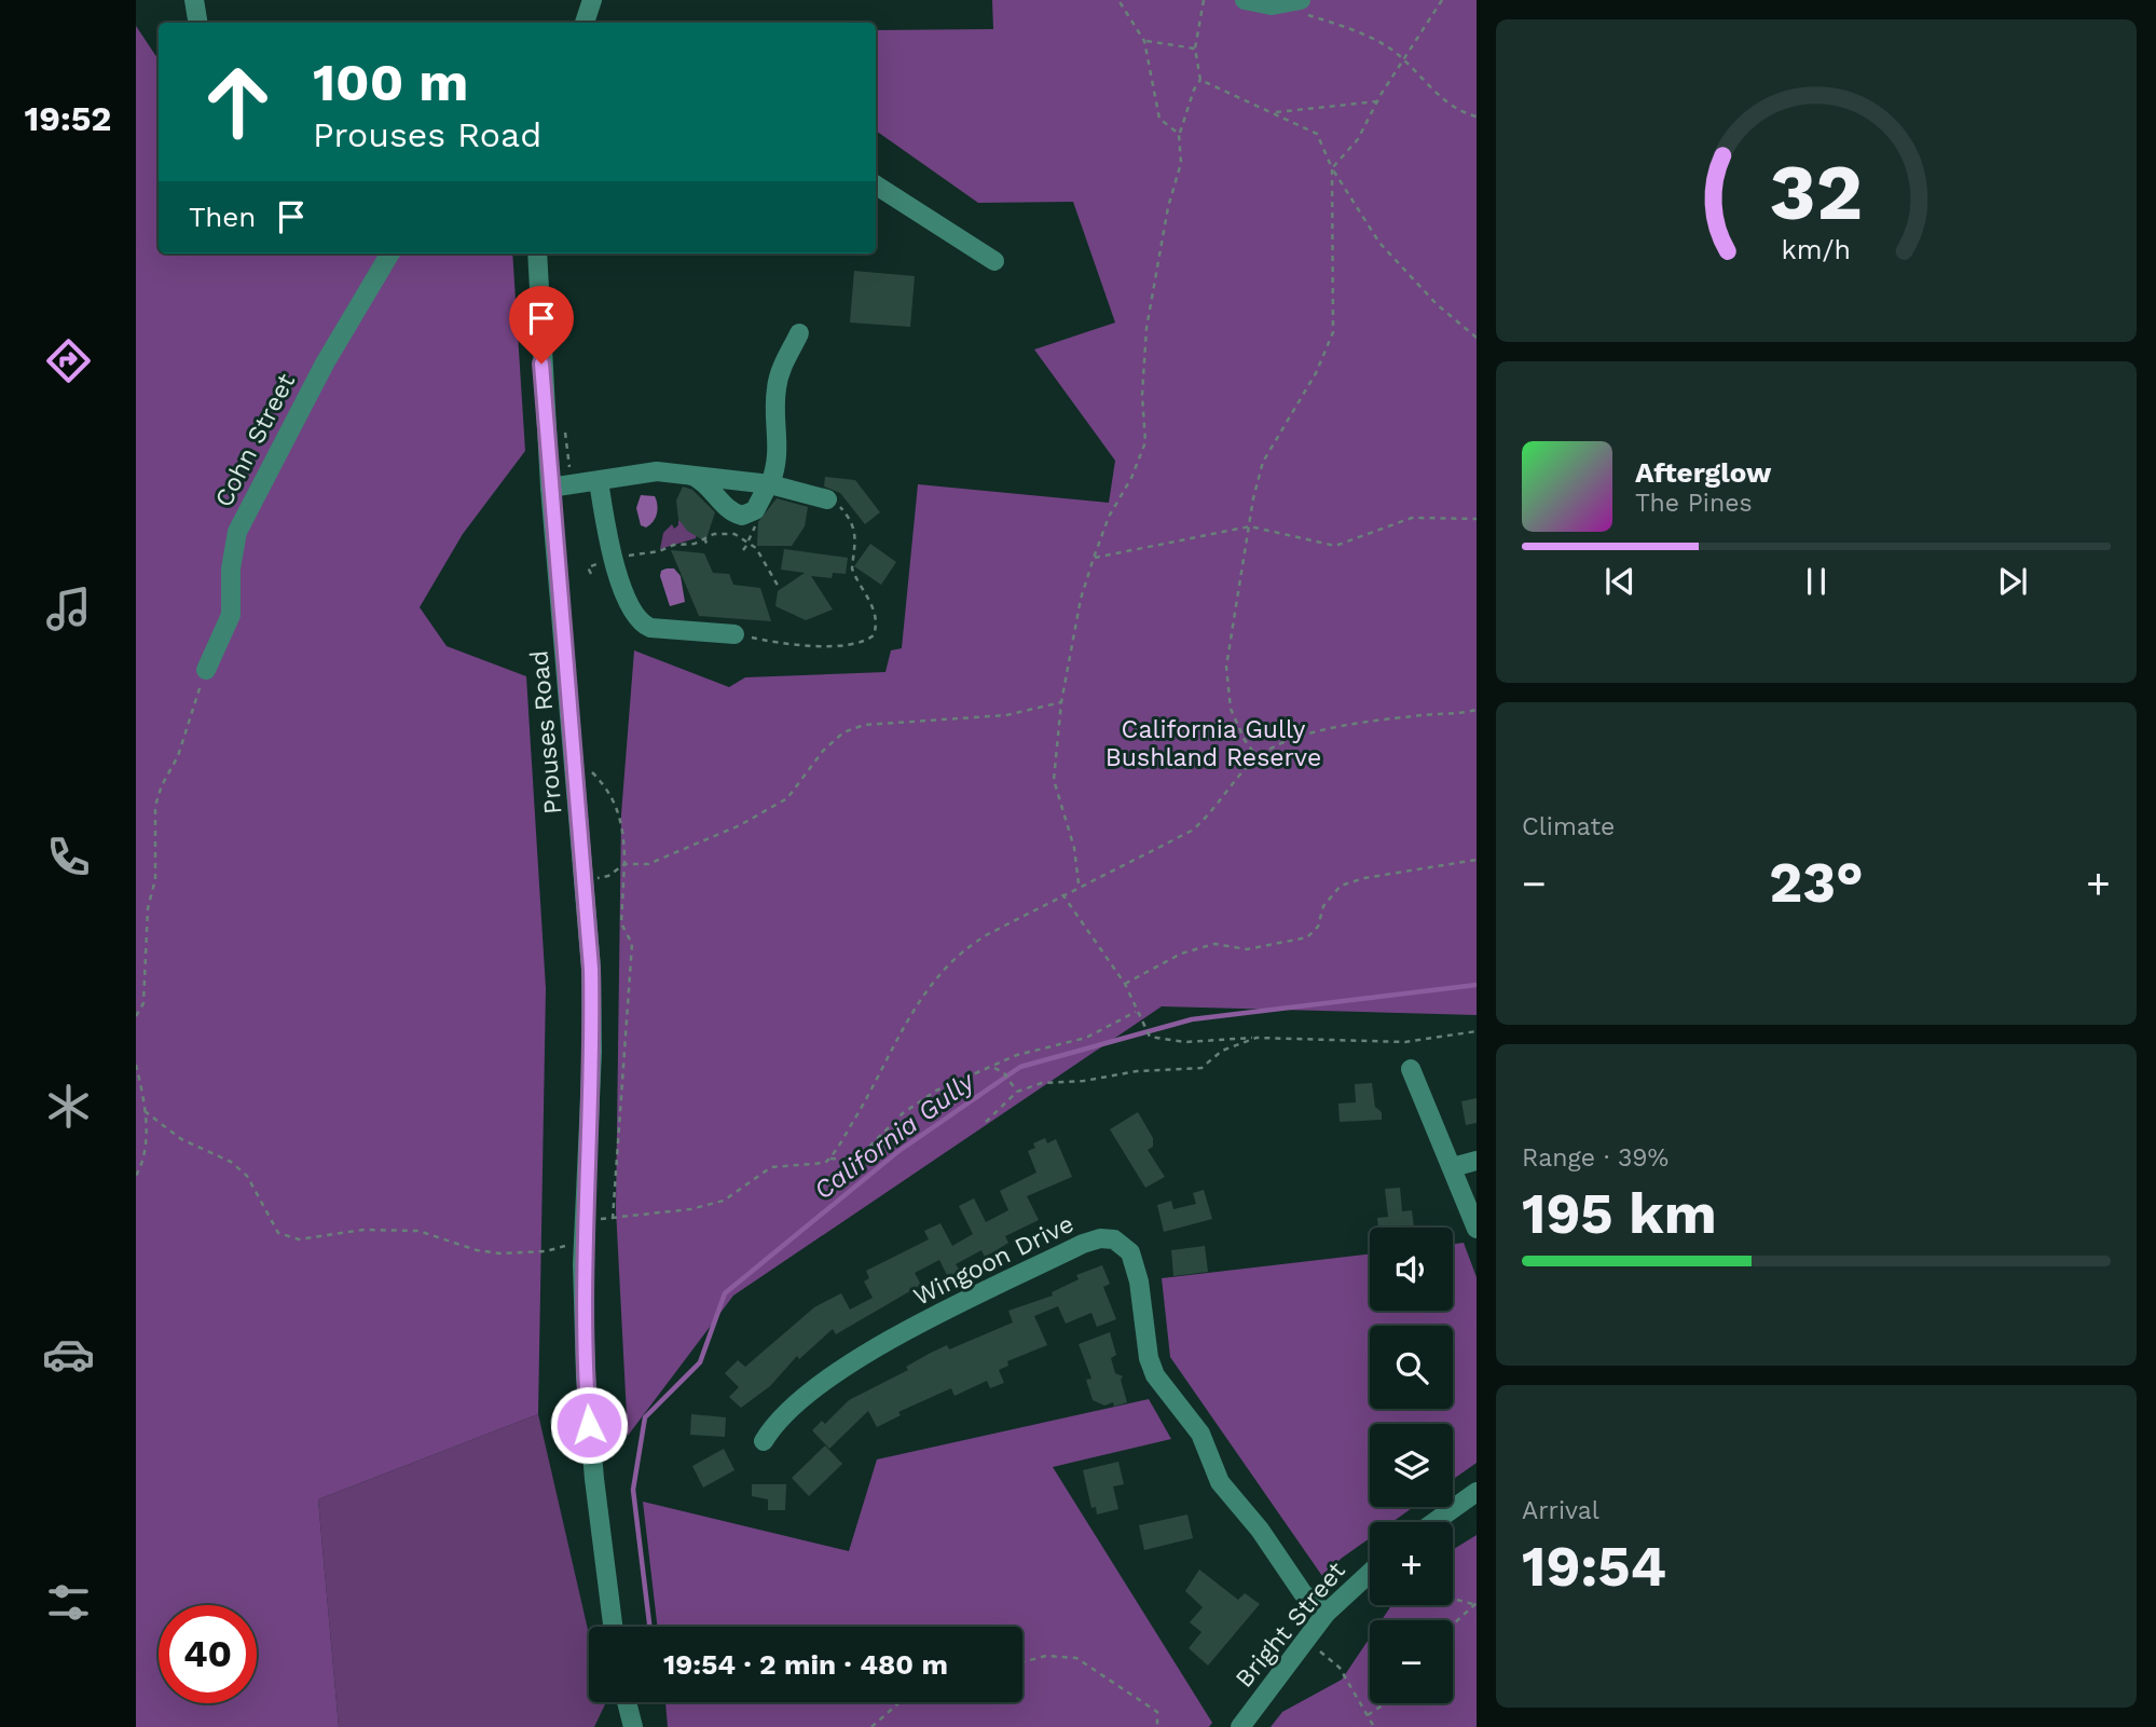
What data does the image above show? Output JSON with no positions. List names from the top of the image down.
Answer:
{
  "streets": {
    "street": [
      "Cohn Street",
      "Prouses Road",
      "Wingoon Drive",
      "Bright Street"
    ]
  },
  "crossings": [
    ["Wingoon Drive", "Bright Street"]
  ],
  "water": ["California Gully"],
  "parks": ["California Gully Bushland Reserve"],
  "page": {
    "tabs": "19:52",
    "turn": ["100 m", "Prouses Road"],
    "then": "Then",
    "song": ["Afterglow", "The Pines"],
    "tile": [
      "Climate",
      ["Range · 39%", "195 km"],
      ["Arrival", "19:54"]
    ],
    "heat": ["−", "23°", "+"],
    "map_buttons": ["+", "−"],
    "limit": "40",
    "trip": "19:54 · 2 min · 480 m",
    "gauge": ["32", "km/h"]
  }
}
